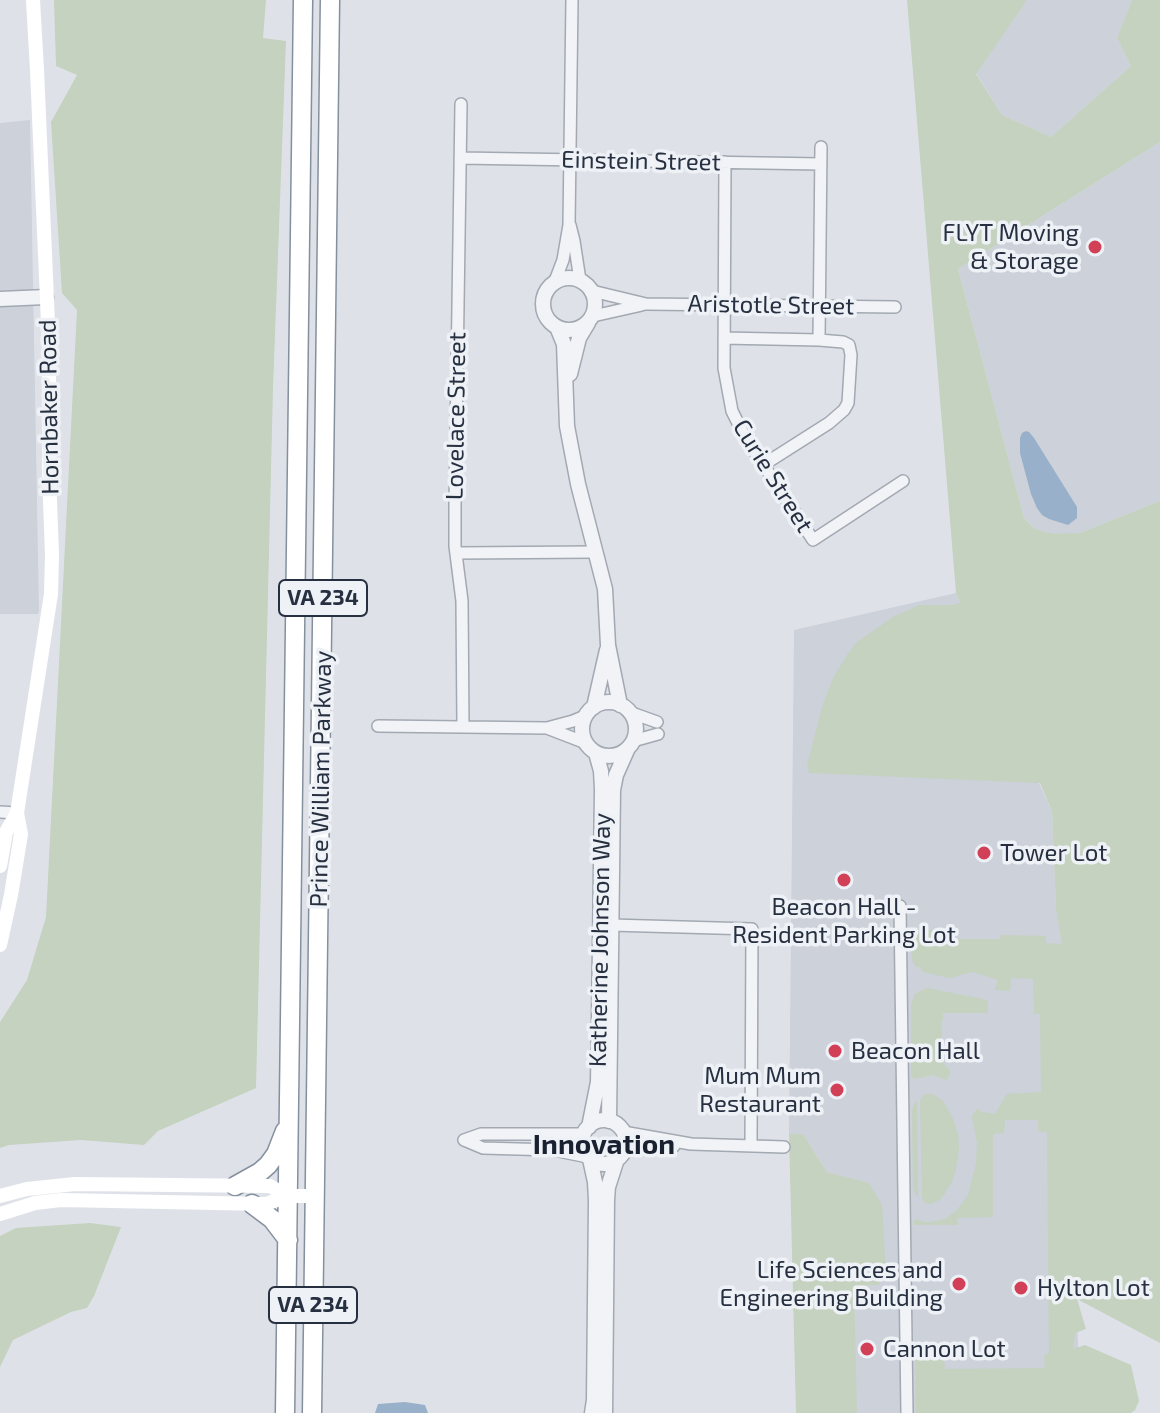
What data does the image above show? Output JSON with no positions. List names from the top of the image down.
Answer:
{
  "streets": {
    "highway": ["VA 234", "Prince William Parkway"],
    "main road": ["Hornbaker Road"],
    "street": [
      "Einstein Street",
      "Aristotle Street",
      "Lovelace Street",
      "Curie Street",
      "Katherine Johnson Way"
    ]
  },
  "crossings": [
    ["Einstein Street", "Lovelace Street"],
    ["Einstein Street", "Curie Street"],
    ["Aristotle Street", "Curie Street"]
  ],
  "districts": ["Innovation"],
  "places": [
    "FLYT Moving & Storage",
    "Tower Lot",
    "Beacon Hall - Resident Parking Lot",
    "Beacon Hall",
    "Mum Mum Restaurant",
    "Life Sciences and Engineering Building",
    "Hylton Lot",
    "Cannon Lot"
  ]
}
